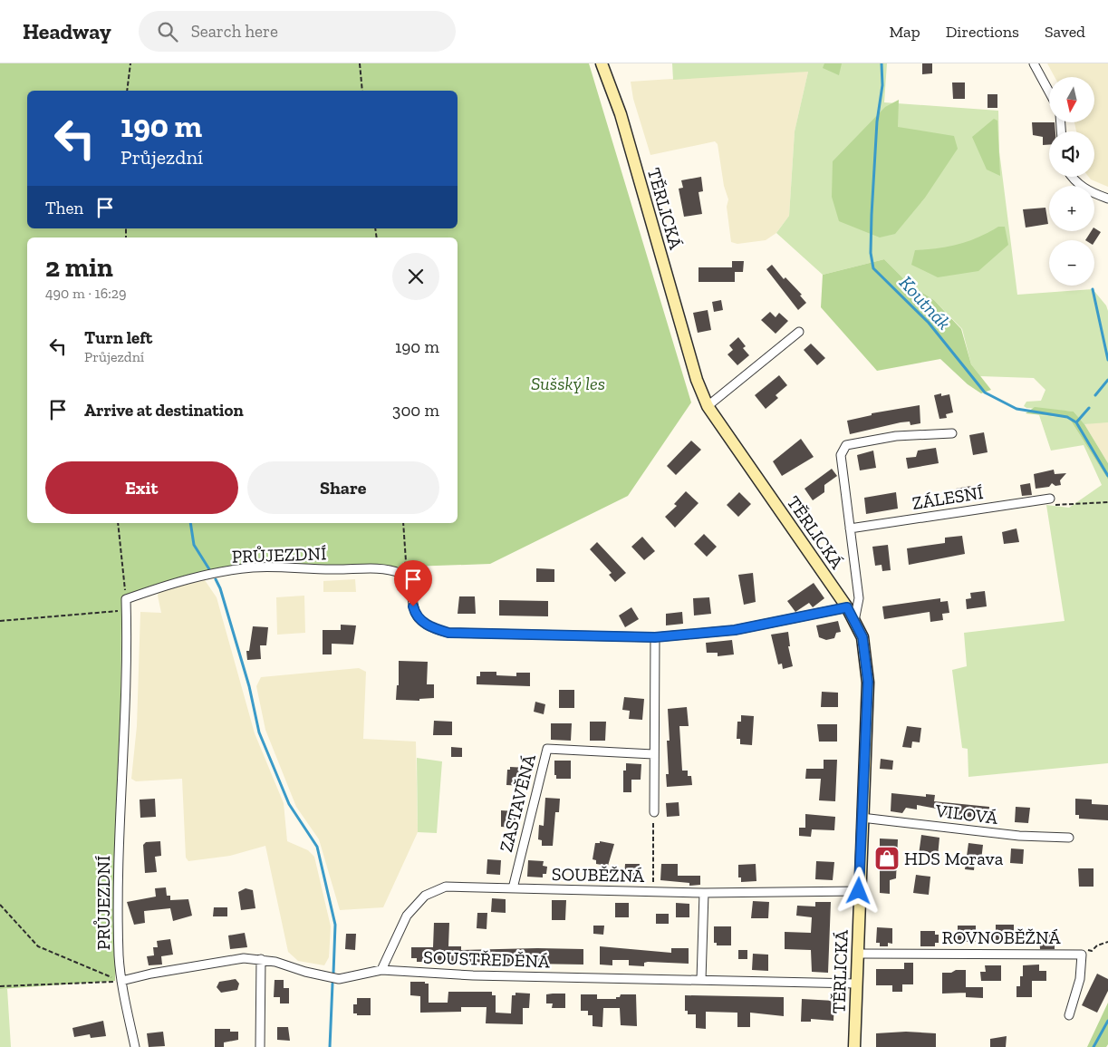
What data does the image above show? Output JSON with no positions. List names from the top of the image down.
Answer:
{
  "streets": {
    "main road": ["TĚRLICKÁ"],
    "street": [
      "ZÁLESNÍ",
      "PRŮJEZDNÍ",
      "ZASTAVĚNÁ",
      "VILOVÁ",
      "SOUBĚŽNÁ",
      "ROVNOBĚŽNÁ",
      "SOUSTŘEDĚNÁ"
    ]
  },
  "crossings": [
    ["TĚRLICKÁ", "VILOVÁ"],
    ["TĚRLICKÁ", "SOUBĚŽNÁ"],
    ["TĚRLICKÁ", "ROVNOBĚŽNÁ"],
    ["TĚRLICKÁ", "SOUSTŘEDĚNÁ"],
    ["PRŮJEZDNÍ", "SOUSTŘEDĚNÁ"],
    ["ZASTAVĚNÁ", "SOUBĚŽNÁ"],
    ["SOUBĚŽNÁ", "SOUSTŘEDĚNÁ"]
  ],
  "water": ["Koutnák"],
  "parks": ["Sušský les"],
  "places": {
    "shop": ["HDS Morava"]
  },
  "north": "bottom",
  "page": {
    "header": "Headway",
    "search": "Search here",
    "nav": ["Map", "Directions", "Saved"],
    "map_buttons": ["+", "−"],
    "turn": ["190 m", "Průjezdní"],
    "then": "Then",
    "heading": ["2 min", "490 m · 16:29"],
    "list": [
      {
        "name": "Turn left",
        "note": "Průjezdní",
        "value": "190 m"
      },
      {
        "name": "Arrive at destination",
        "value": "300 m"
      }
    ],
    "buttons": ["Exit", "Share"]
  }
}
